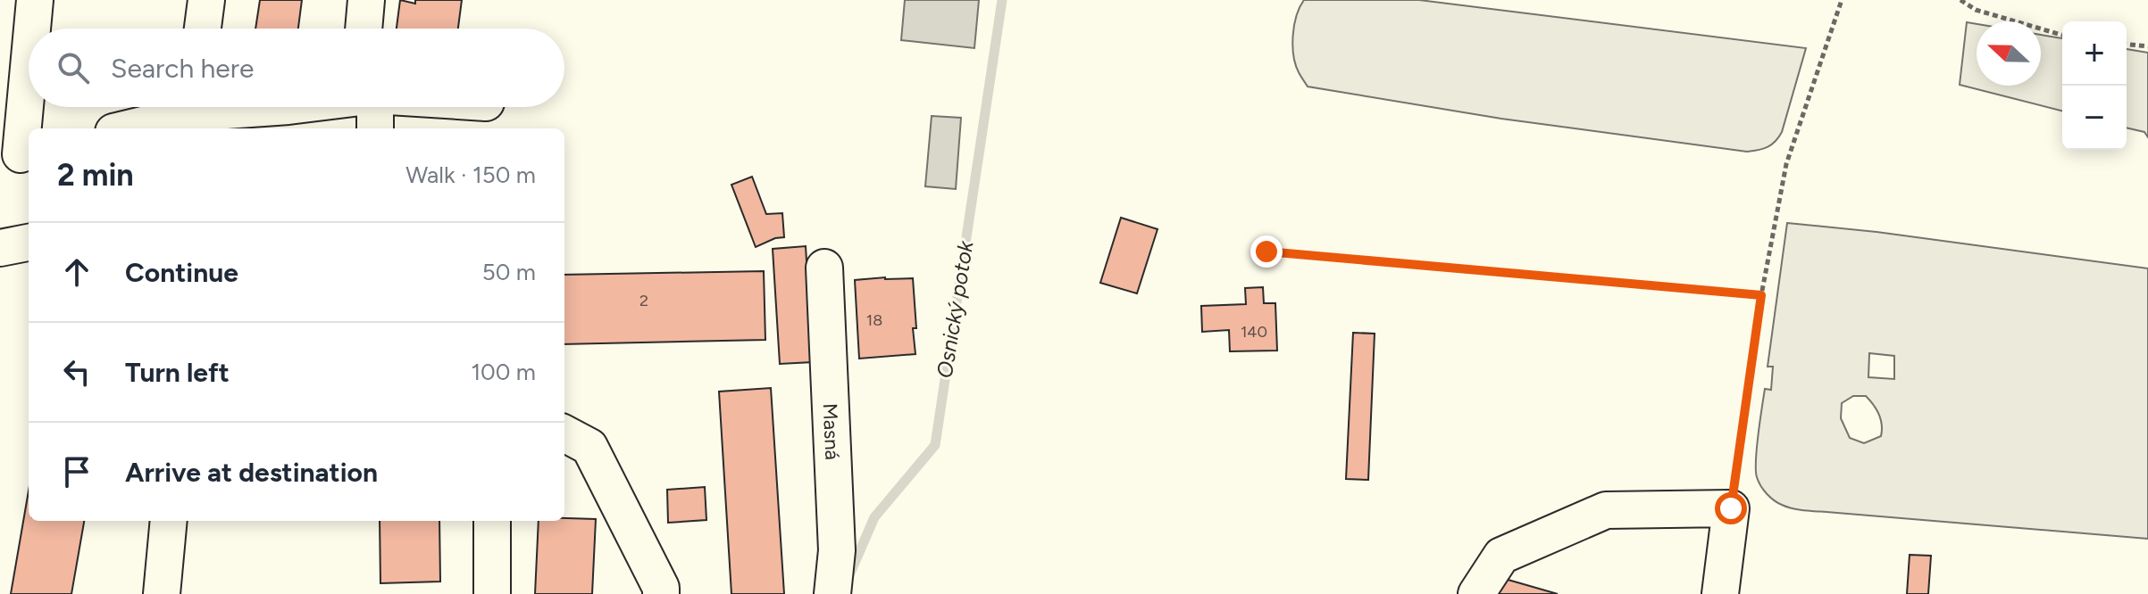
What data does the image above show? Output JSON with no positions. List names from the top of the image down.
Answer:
{
  "streets": {
    "street": ["Masná"]
  },
  "water": ["Osnický potok"],
  "house_numbers": ["2", "18", "140"],
  "north": "left",
  "page": {
    "map_buttons": ["+", "−"],
    "search": "Search here",
    "heading": ["2 min", "Walk · 150 m"],
    "list": [
      ["Continue", "50 m"],
      ["Turn left", "100 m"],
      "Arrive at destination"
    ]
  }
}
